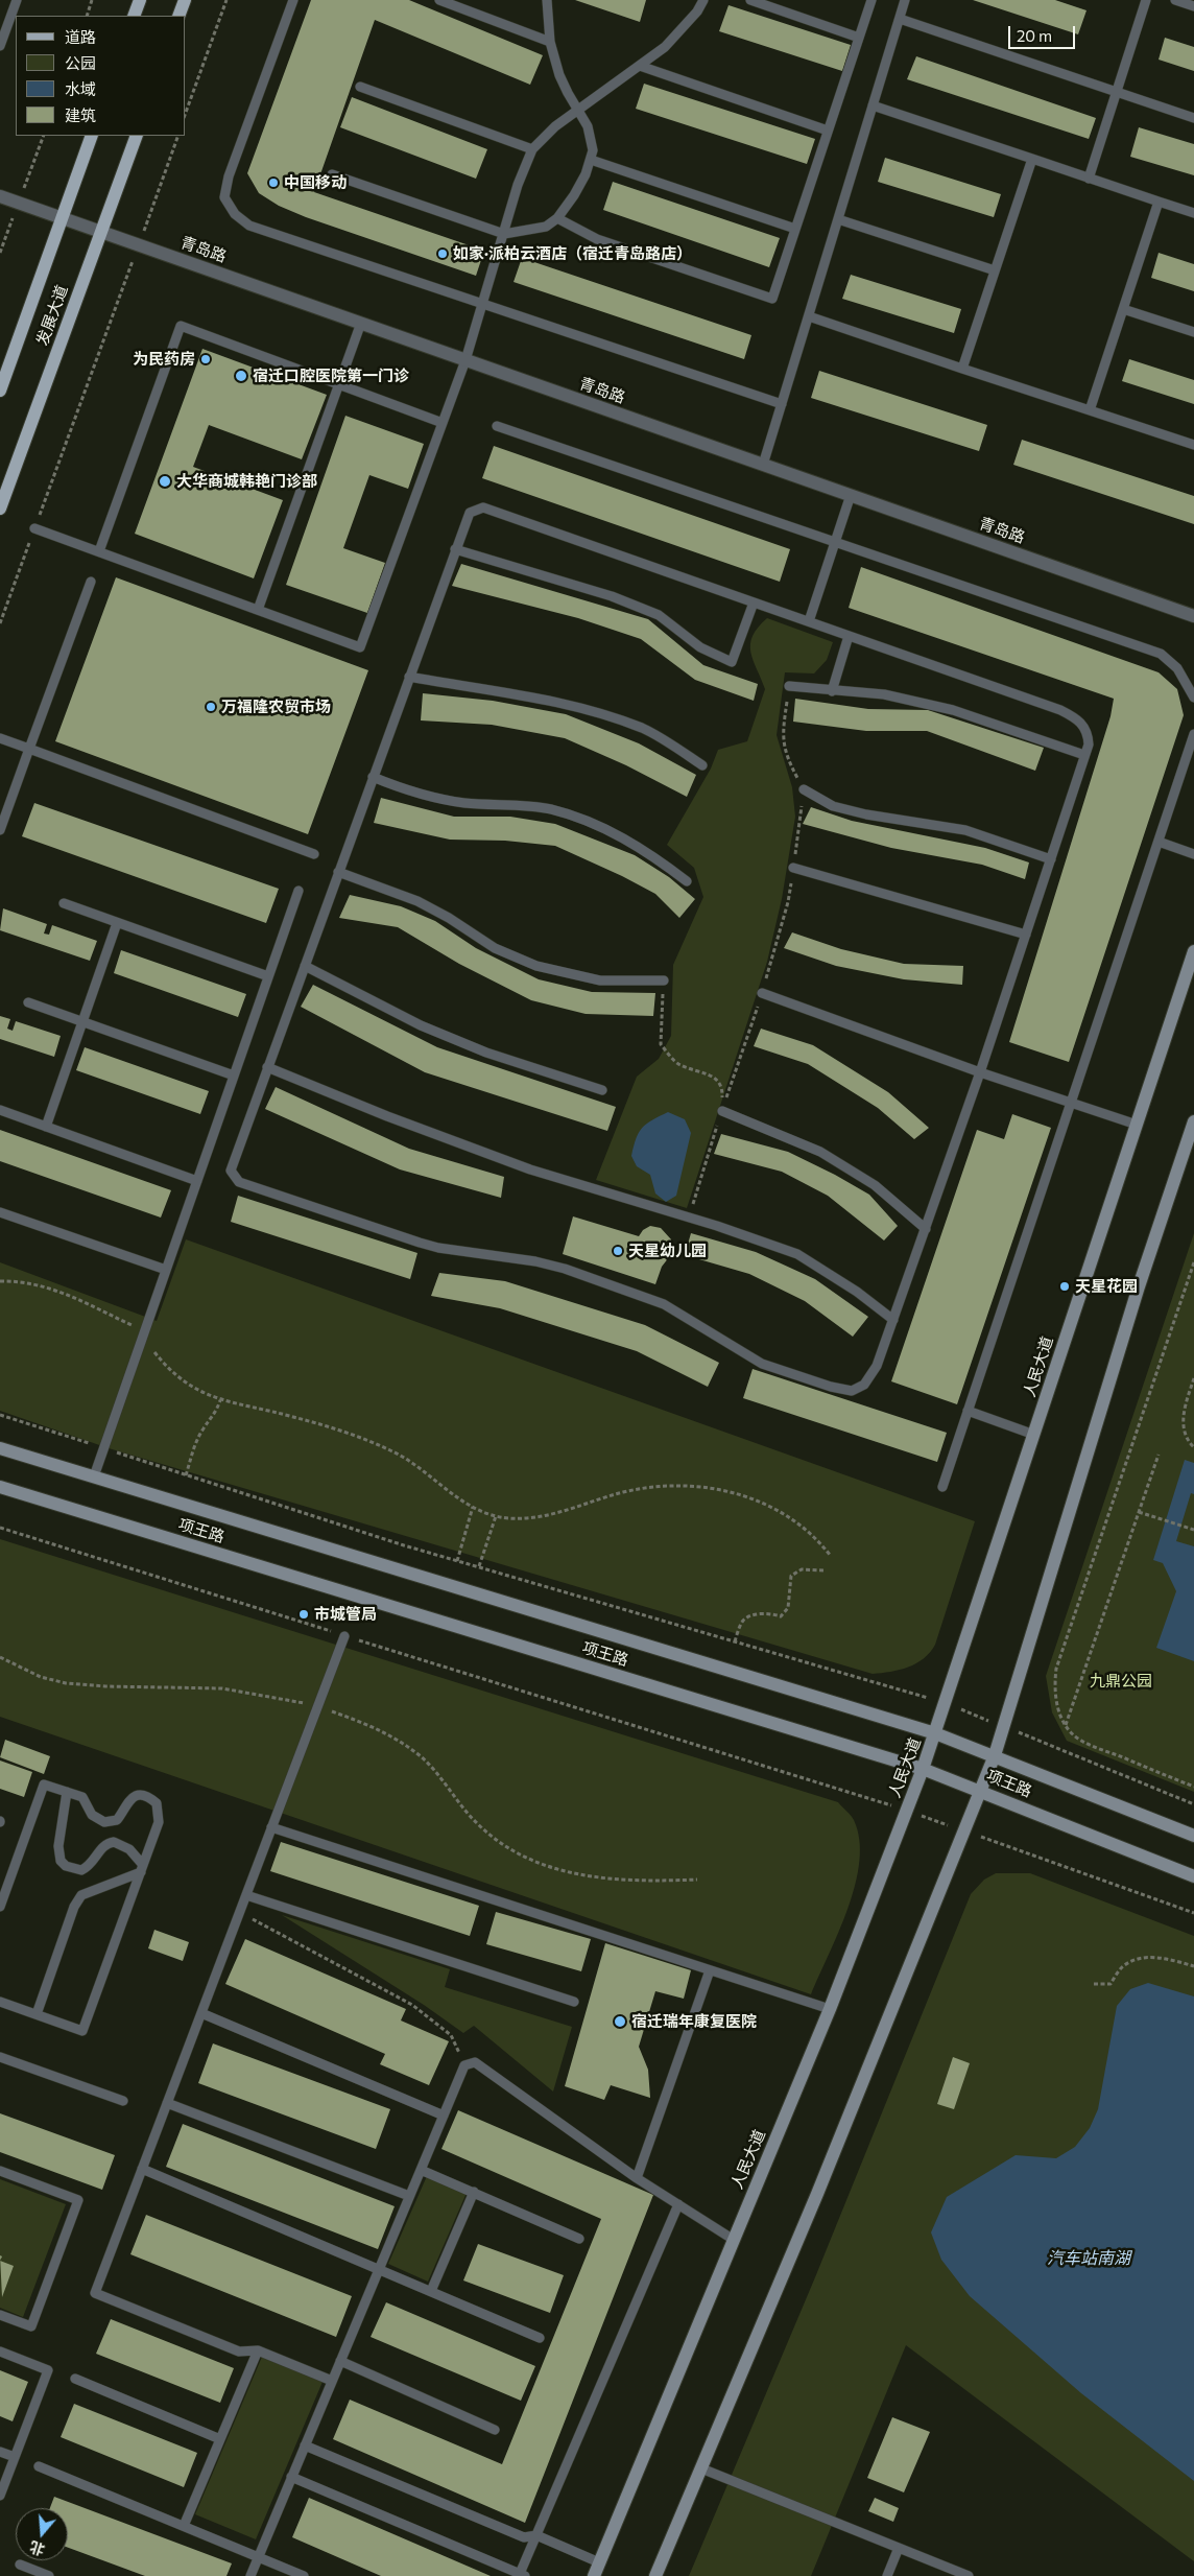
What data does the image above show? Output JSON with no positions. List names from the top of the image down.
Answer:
{
  "streets": {
    "main road": ["发展大道", "人民大道", "项王路"],
    "street": ["青岛路"]
  },
  "crossings": [
    ["青岛路", "发展大道"],
    ["人民大道", "项王路"]
  ],
  "water": ["汽车站南湖"],
  "parks": ["九鼎公园"],
  "places": [
    "中国移动",
    "如家·派柏云酒店（宿迁青岛路店）",
    "为民药房",
    "宿迁口腔医院第一门诊",
    "大华商城韩艳门诊部",
    "万福隆农贸市场",
    "天星幼儿园",
    "天星花园",
    "市城管局",
    "宿迁瑞年康复医院"
  ],
  "legend": [
    "道路",
    "公园",
    "水域",
    "建筑"
  ],
  "scale_bar": "20 m",
  "north": "bottom"
}
